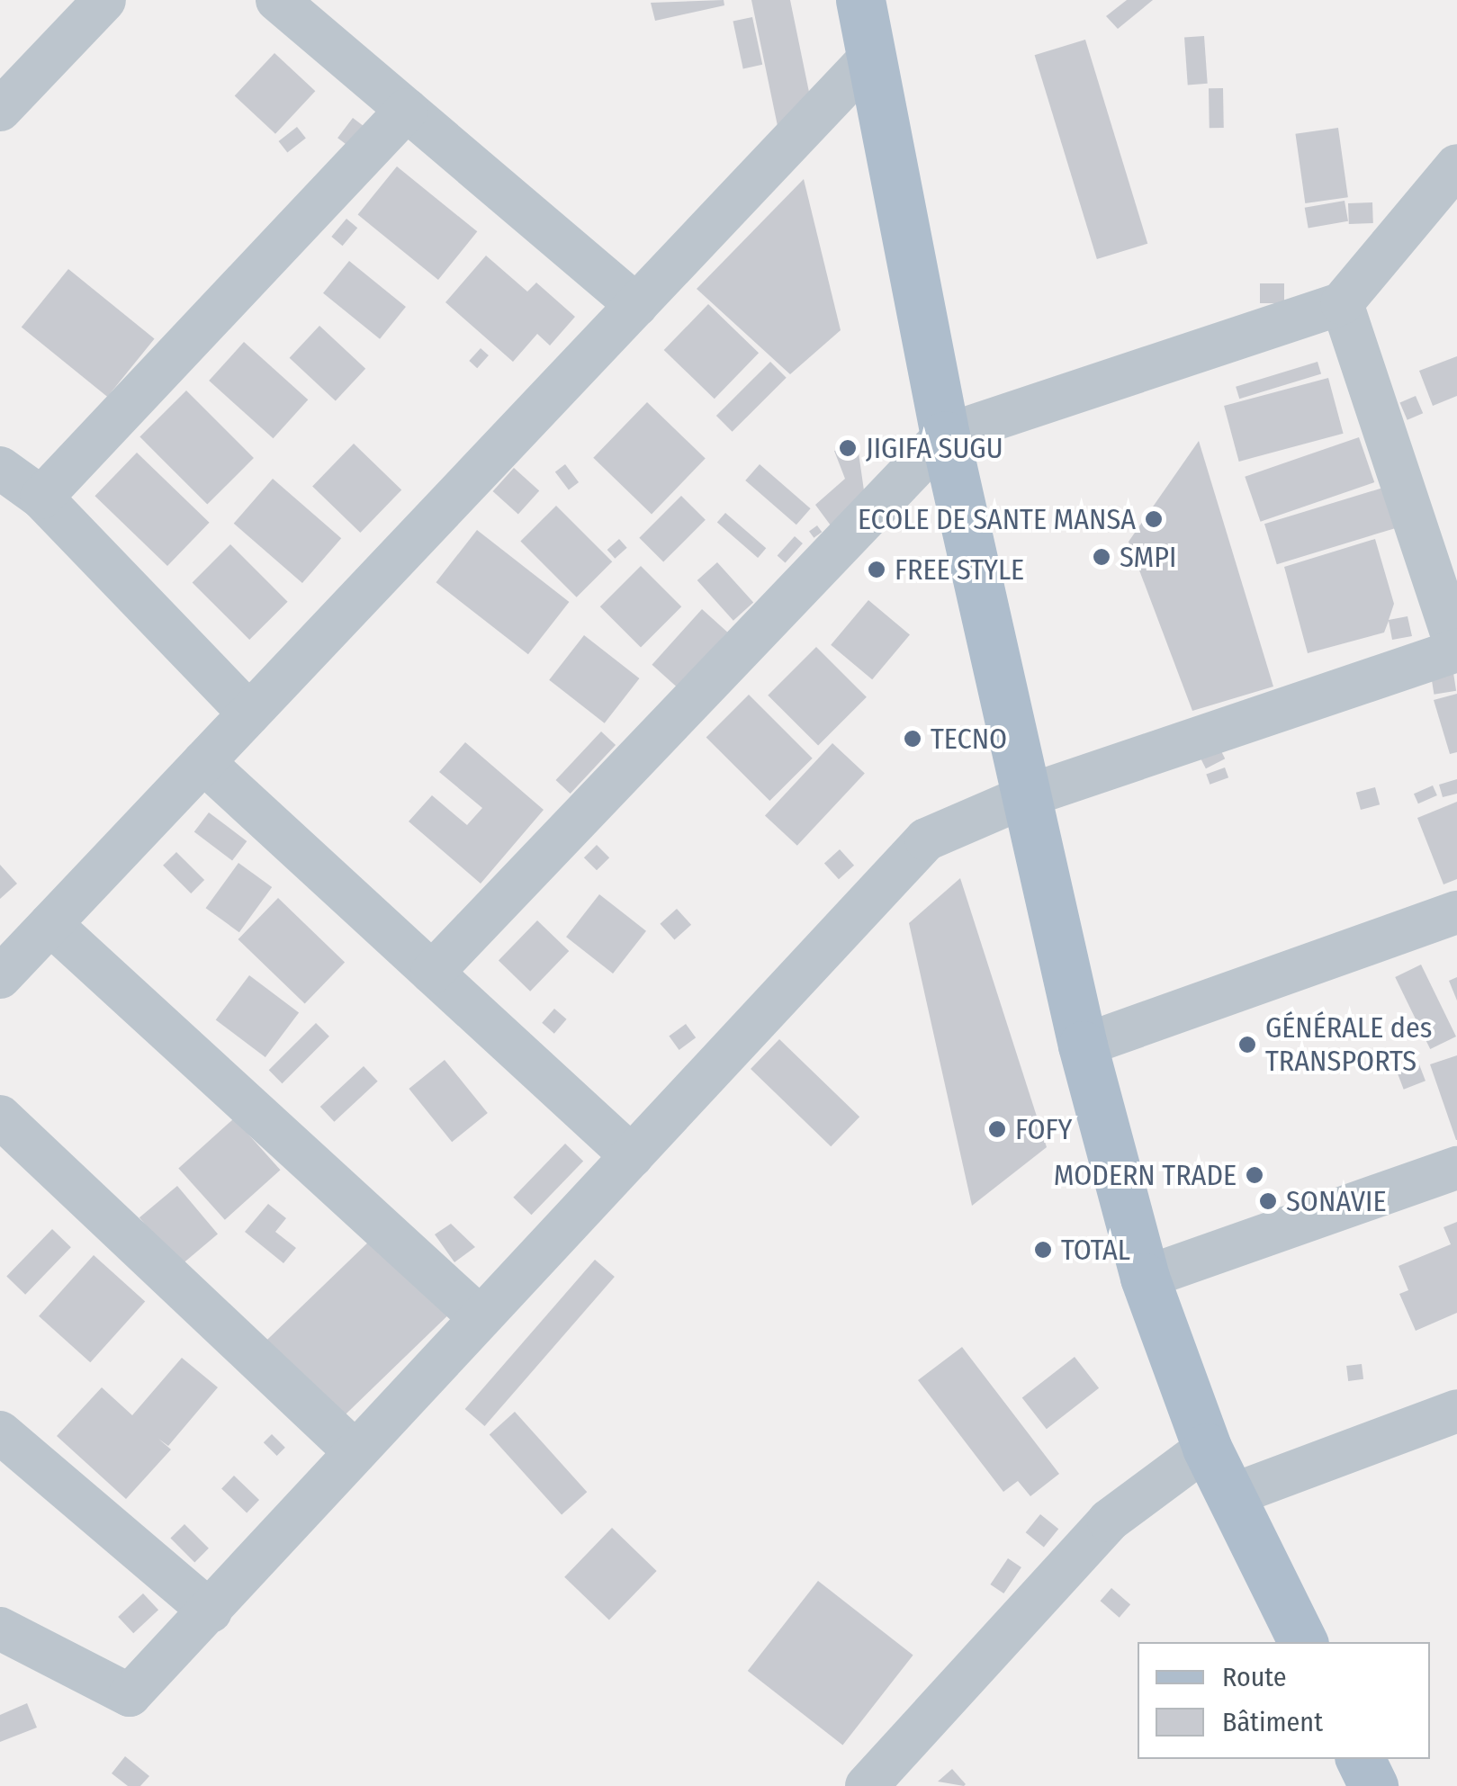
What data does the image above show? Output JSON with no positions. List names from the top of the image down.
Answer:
{
  "places": [
    "JIGIFA SUGU",
    "ECOLE DE SANTE MANSA",
    "SMPI",
    "FREE STYLE",
    "TECNO",
    "GÉNÉRALE des TRANSPORTS",
    "FOFY",
    "MODERN TRADE",
    "SONAVIE",
    "TOTAL"
  ],
  "legend": ["Route", "Bâtiment"]
}
